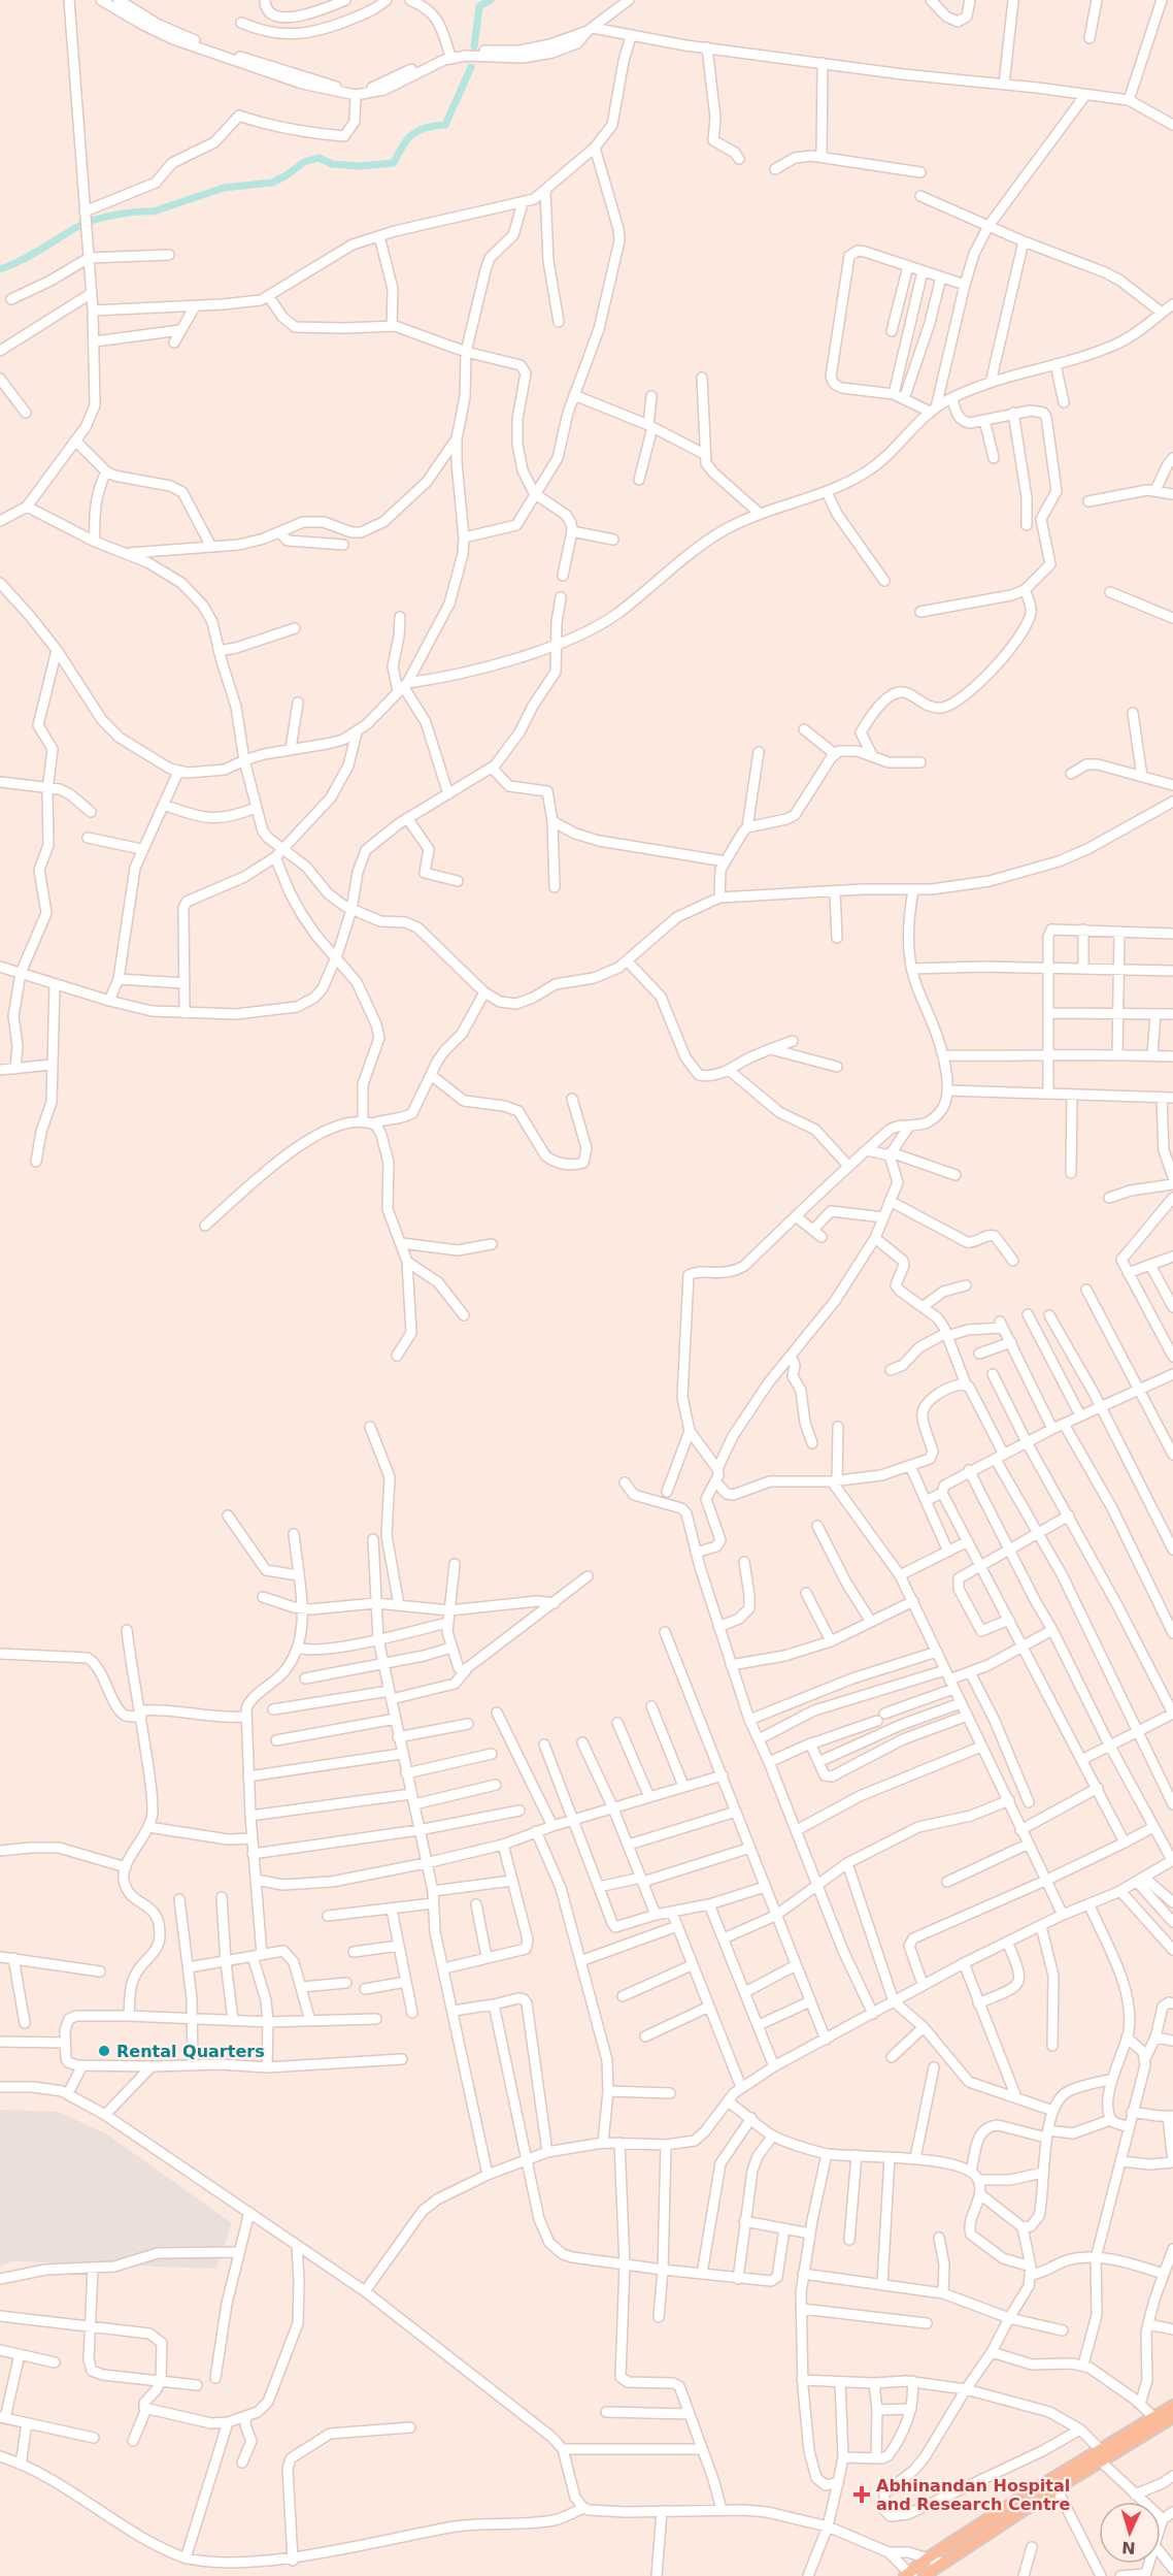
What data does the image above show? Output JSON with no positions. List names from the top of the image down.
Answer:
{
  "places": {
    "other": ["Rental Quarters"],
    "health": ["Abhinandan Hospital and Research Centre"]
  },
  "north": "bottom"
}
